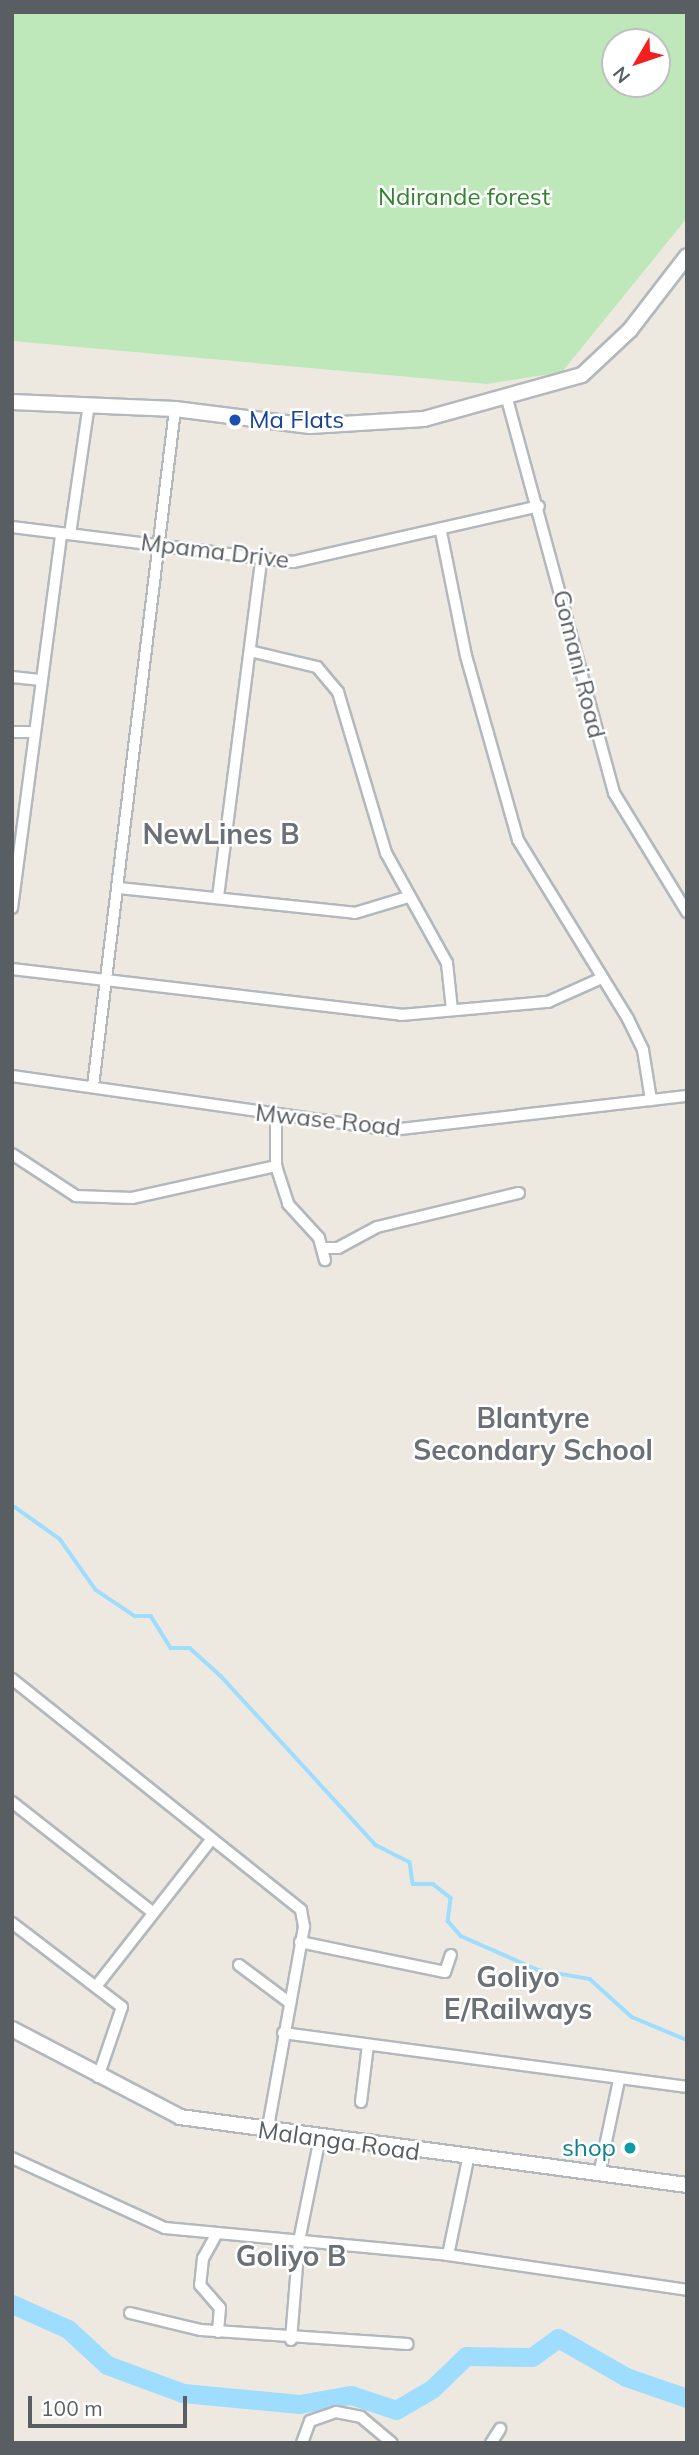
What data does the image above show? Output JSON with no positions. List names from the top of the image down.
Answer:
{
  "streets": {
    "street": [
      "Mpama Drive",
      "Gomani Road",
      "Mwase Road",
      "Malanga Road"
    ]
  },
  "crossings": [
    ["Mpama Drive", "Gomani Road"]
  ],
  "districts": [
    "NewLines B",
    "Blantyre Secondary School",
    "Goliyo E/Railways",
    "Goliyo B"
  ],
  "parks": ["Ndirande forest"],
  "places": ["Ma Flats", "shop"],
  "scale_bar": "100 m",
  "north": "bottom left"
}
